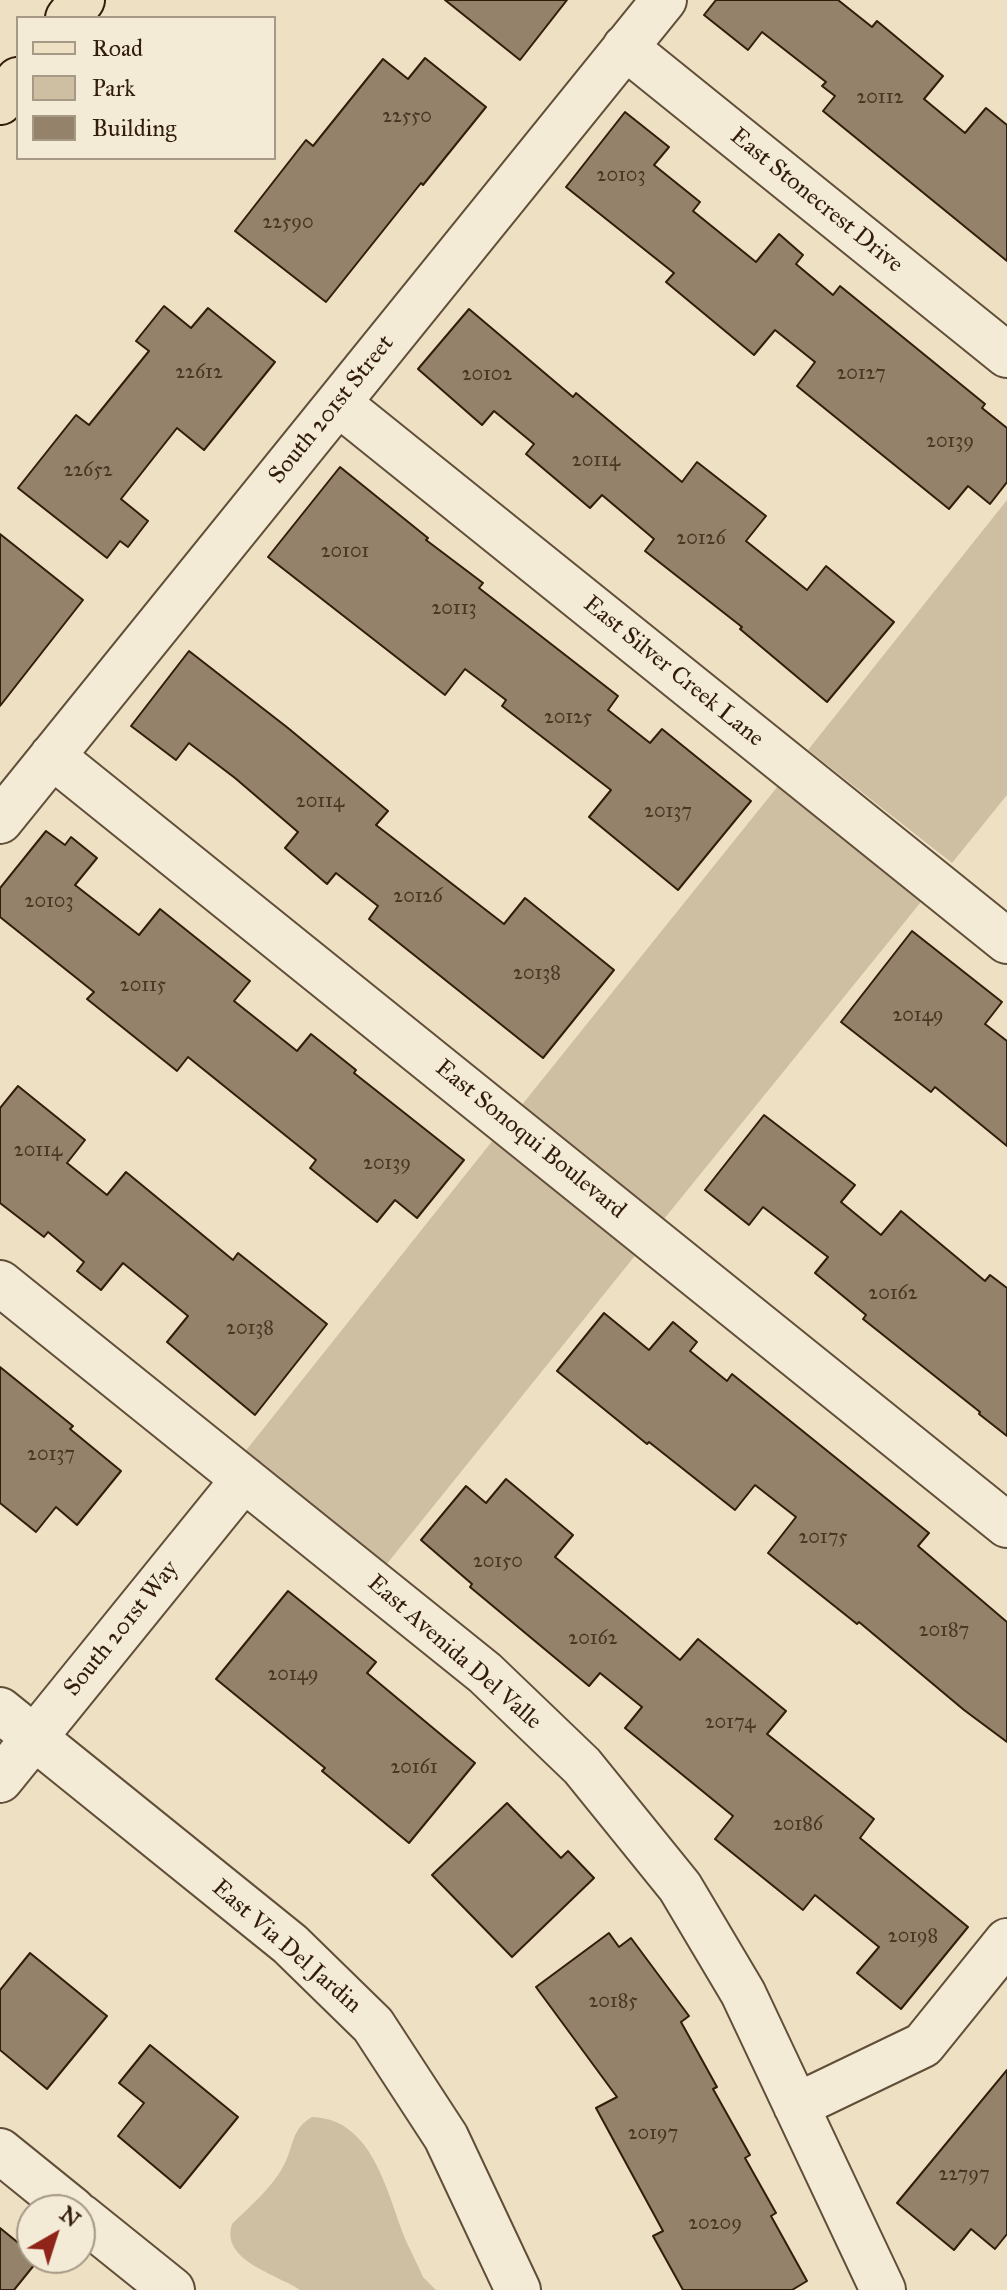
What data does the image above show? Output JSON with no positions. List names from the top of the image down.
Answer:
{
  "streets": {
    "street": [
      "East Stonecrest Drive",
      "South 201st Street",
      "East Silver Creek Lane",
      "East Sonoqui Boulevard",
      "South 201st Way",
      "East Avenida Del Valle",
      "East Via Del Jardin"
    ]
  },
  "crossings": [
    ["East Stonecrest Drive", "South 201st Street"],
    ["South 201st Street", "East Silver Creek Lane"],
    ["South 201st Street", "East Sonoqui Boulevard"],
    ["South 201st Way", "East Avenida Del Valle"],
    ["South 201st Way", "East Via Del Jardin"]
  ],
  "house_numbers": [
    "20112",
    "22550",
    "20103",
    "22590",
    "22612",
    "20127",
    "20102",
    "20139",
    "20114",
    "22652",
    "20126",
    "20101",
    "20113",
    "20125",
    "20114",
    "20137",
    "20126",
    "20103",
    "20138",
    "20115",
    "20149",
    "20114",
    "20139",
    "20162",
    "20138",
    "20137",
    "20175",
    "20150",
    "20187",
    "20162",
    "20149",
    "20174",
    "20161",
    "20186",
    "20198",
    "20185",
    "20197",
    "22797",
    "20209"
  ],
  "legend": ["Road", "Park", "Building"],
  "north": "top right"
}
